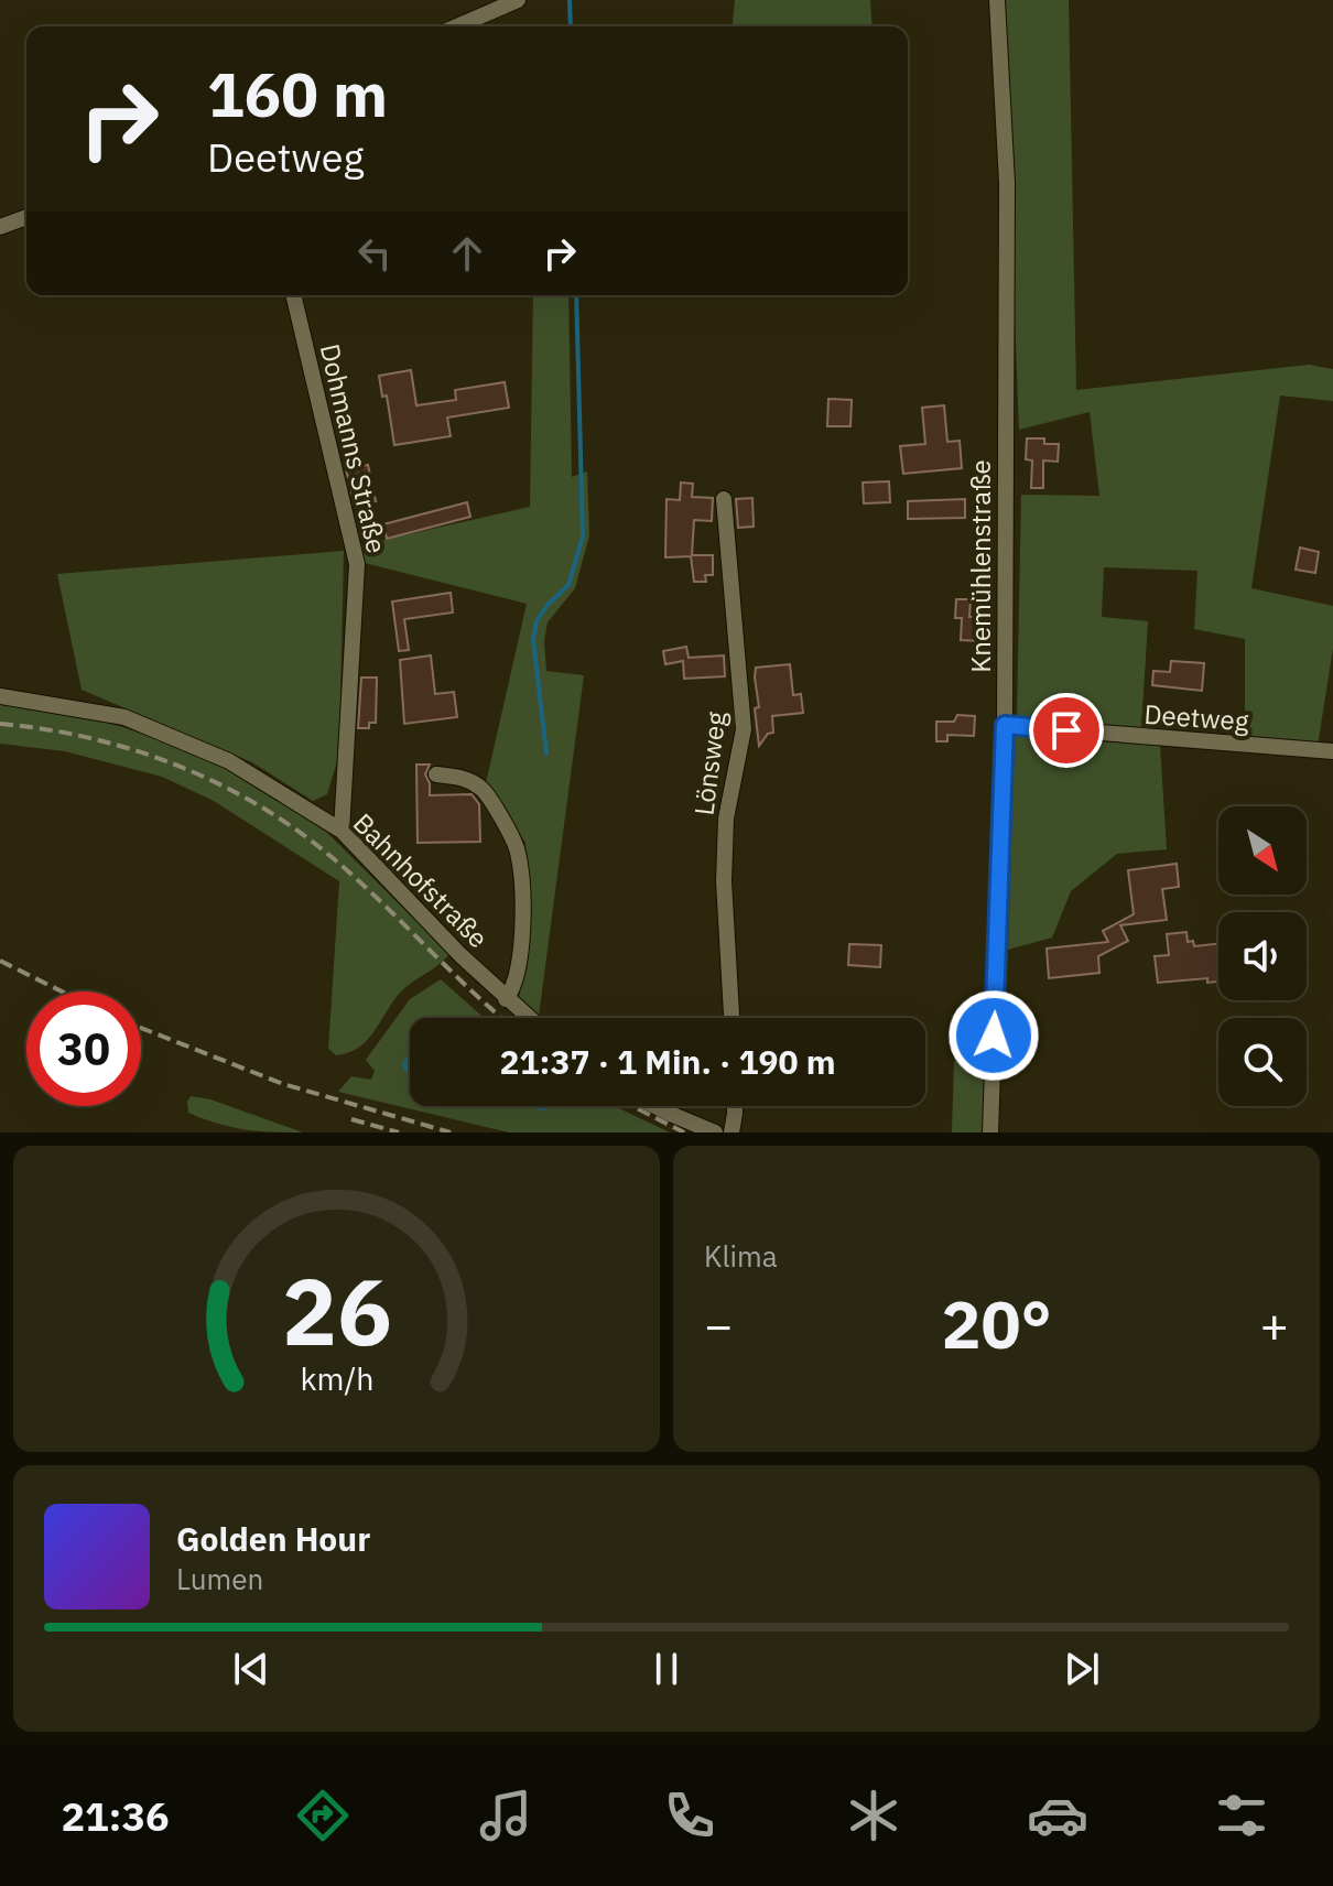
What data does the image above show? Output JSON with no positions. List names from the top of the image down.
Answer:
{
  "streets": {
    "street": [
      "Dohmanns Straße",
      "Knemühlenstraße",
      "Deetweg",
      "Lönsweg",
      "Bahnhofstraße"
    ]
  },
  "crossings": [
    ["Dohmanns Straße", "Bahnhofstraße"],
    ["Knemühlenstraße", "Deetweg"]
  ],
  "north": "bottom right",
  "page": {
    "turn": ["160 m", "Deetweg"],
    "limit": "30",
    "trip": "21:37 · 1 Min. · 190 m",
    "tile": "Klima",
    "heat": ["−", "20°", "+"],
    "song": ["Golden Hour", "Lumen"],
    "tabs": "21:36",
    "gauge": ["26", "km/h"]
  }
}
